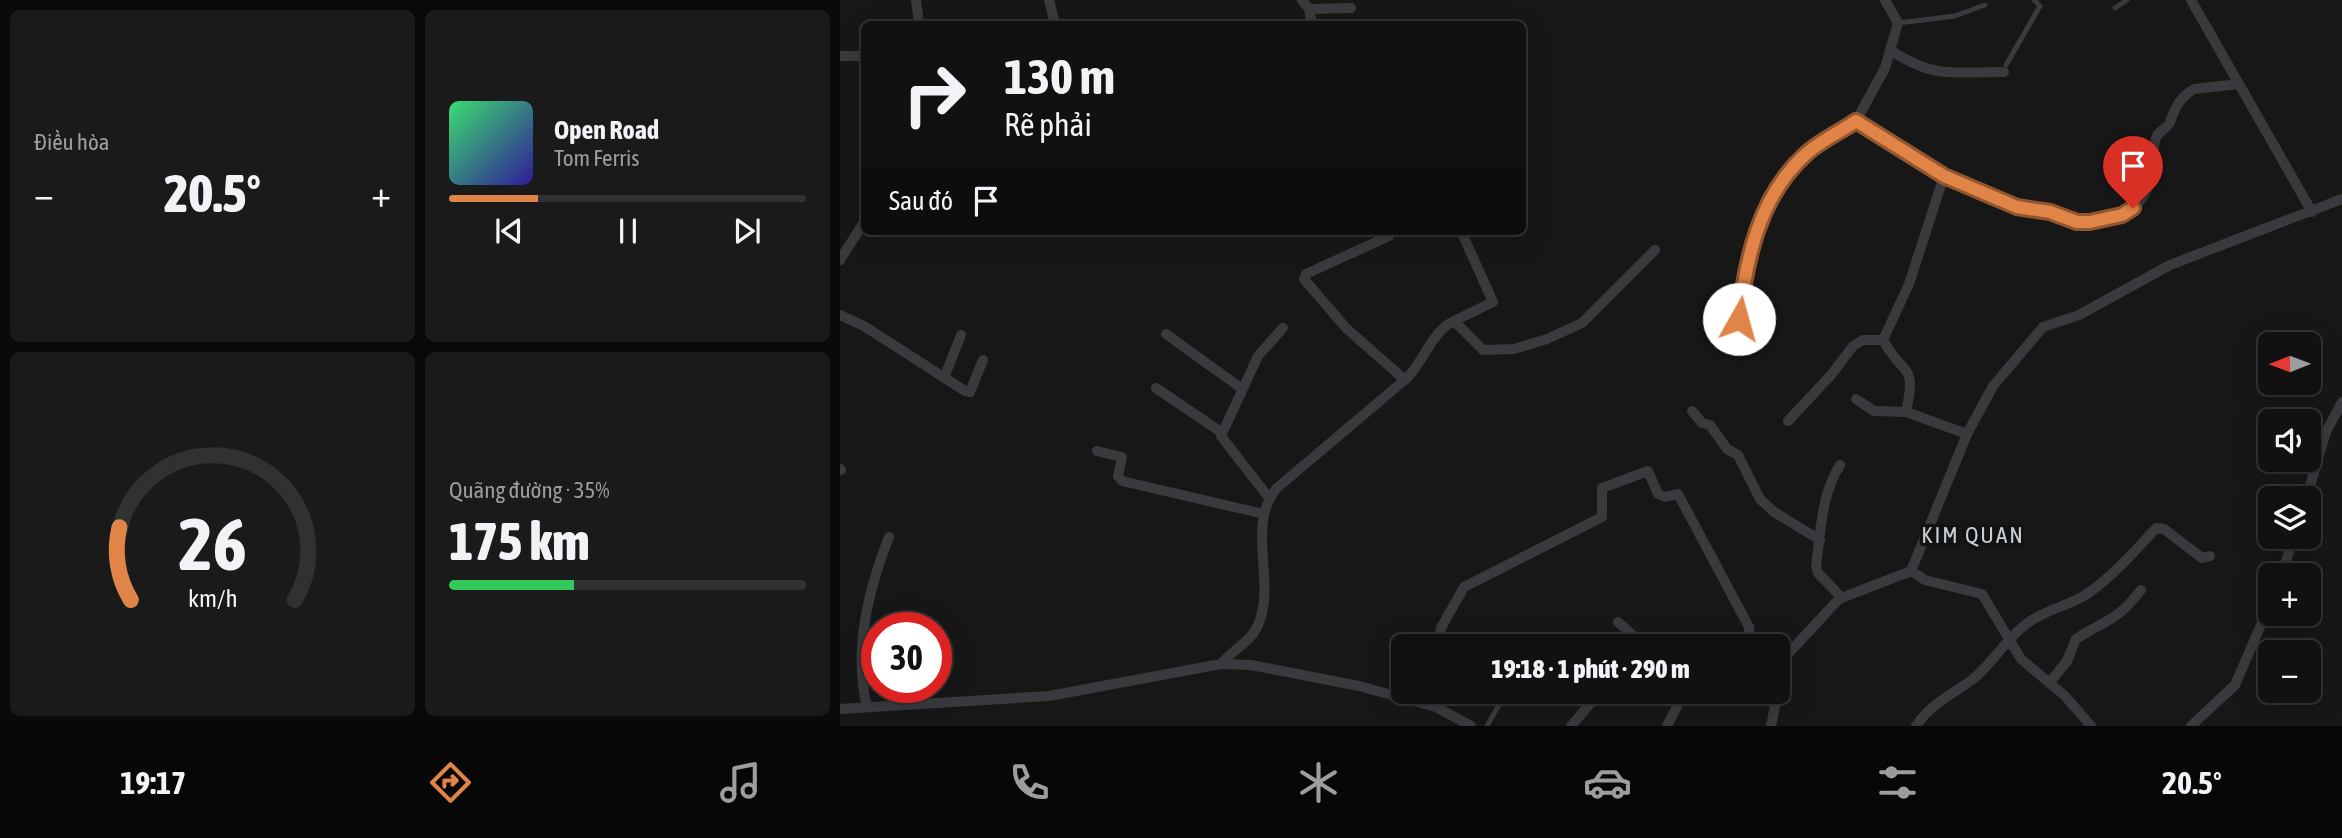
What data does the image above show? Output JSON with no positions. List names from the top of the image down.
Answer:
{
  "districts": ["KIM QUAN"],
  "north": "left",
  "page": {
    "tile": [
      "Điều hòa",
      ["Quãng đường · 35%", "175 km"]
    ],
    "turn": ["130 m", "Rẽ phải"],
    "song": ["Open Road", "Tom Ferris"],
    "heat": ["−", "20.5°", "+"],
    "then": "Sau đó",
    "map_buttons": ["+", "−"],
    "limit": "30",
    "trip": "19:18 · 1 phút · 290 m",
    "tabs": ["19:17", "20.5°"],
    "gauge": ["26", "km/h"]
  }
}
